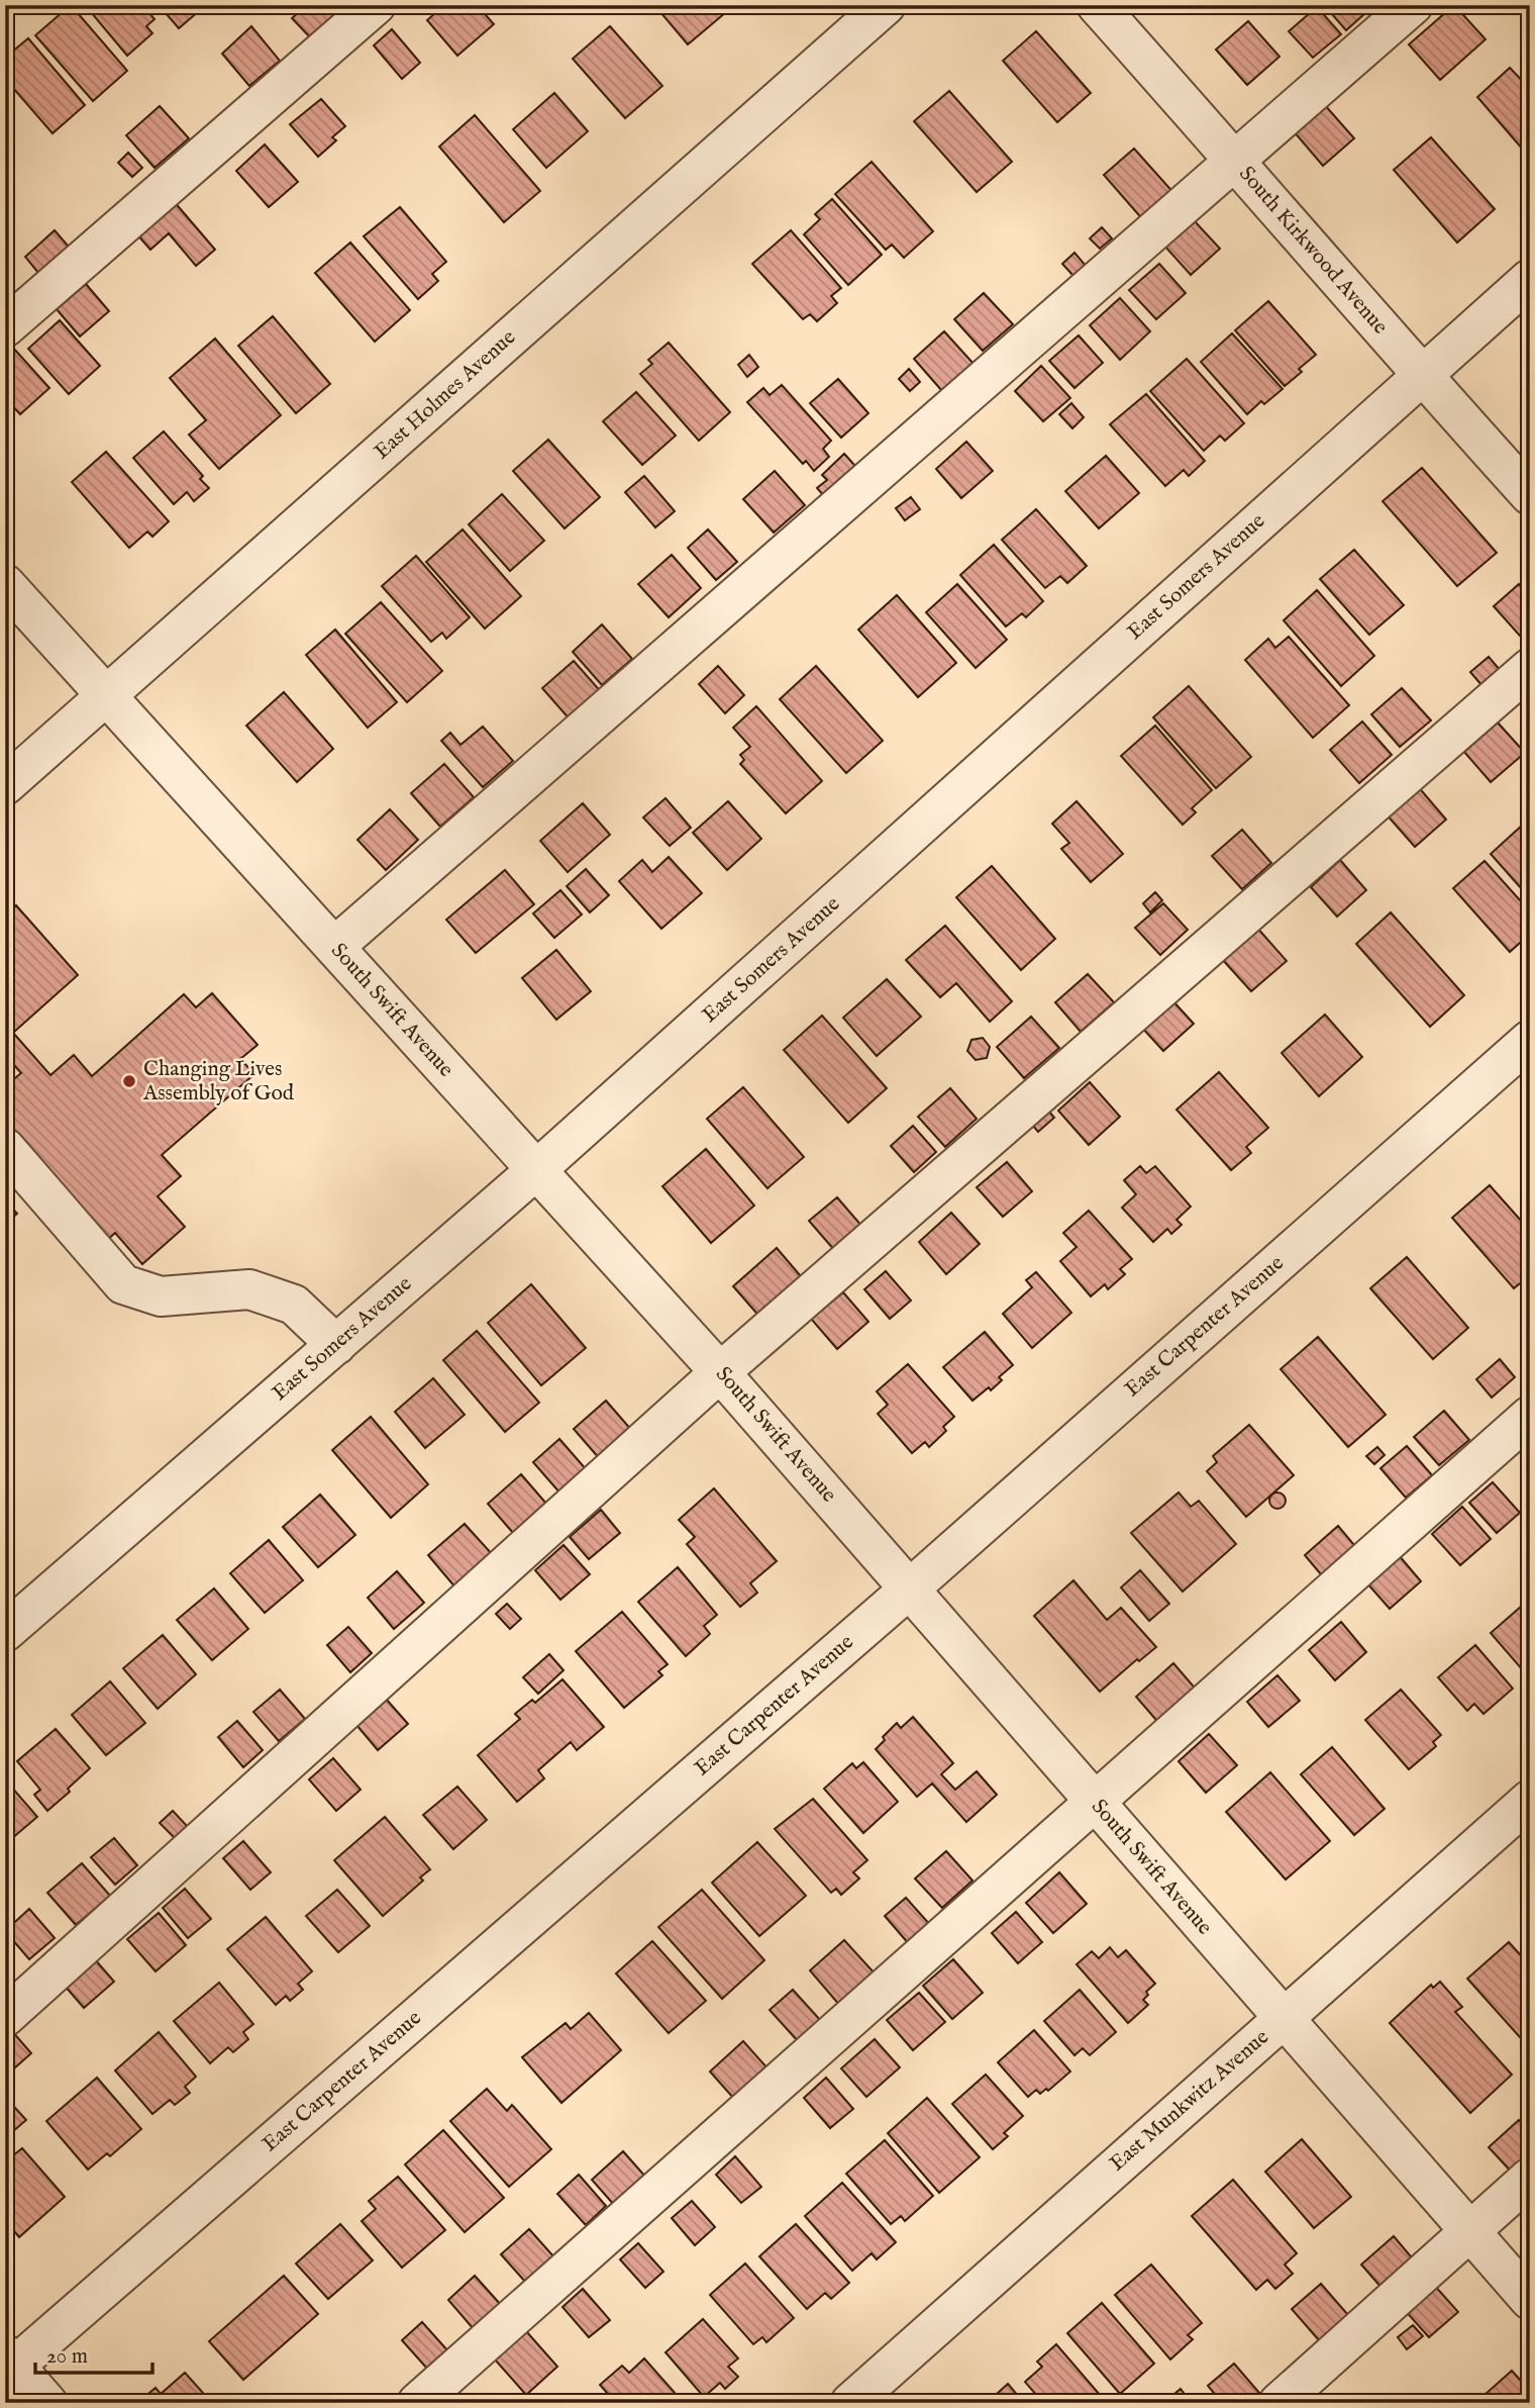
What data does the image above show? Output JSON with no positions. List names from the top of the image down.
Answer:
{
  "streets": {
    "street": [
      "South Kirkwood Avenue",
      "East Holmes Avenue",
      "East Somers Avenue",
      "South Swift Avenue",
      "East Carpenter Avenue",
      "East Munkwitz Avenue"
    ]
  },
  "crossings": [
    ["South Kirkwood Avenue", "East Somers Avenue"],
    ["East Holmes Avenue", "South Swift Avenue"],
    ["East Somers Avenue", "South Swift Avenue"],
    ["South Swift Avenue", "East Carpenter Avenue"],
    ["South Swift Avenue", "East Munkwitz Avenue"]
  ],
  "places": ["Changing Lives Assembly of God"],
  "scale_bar": "20 m"
}
